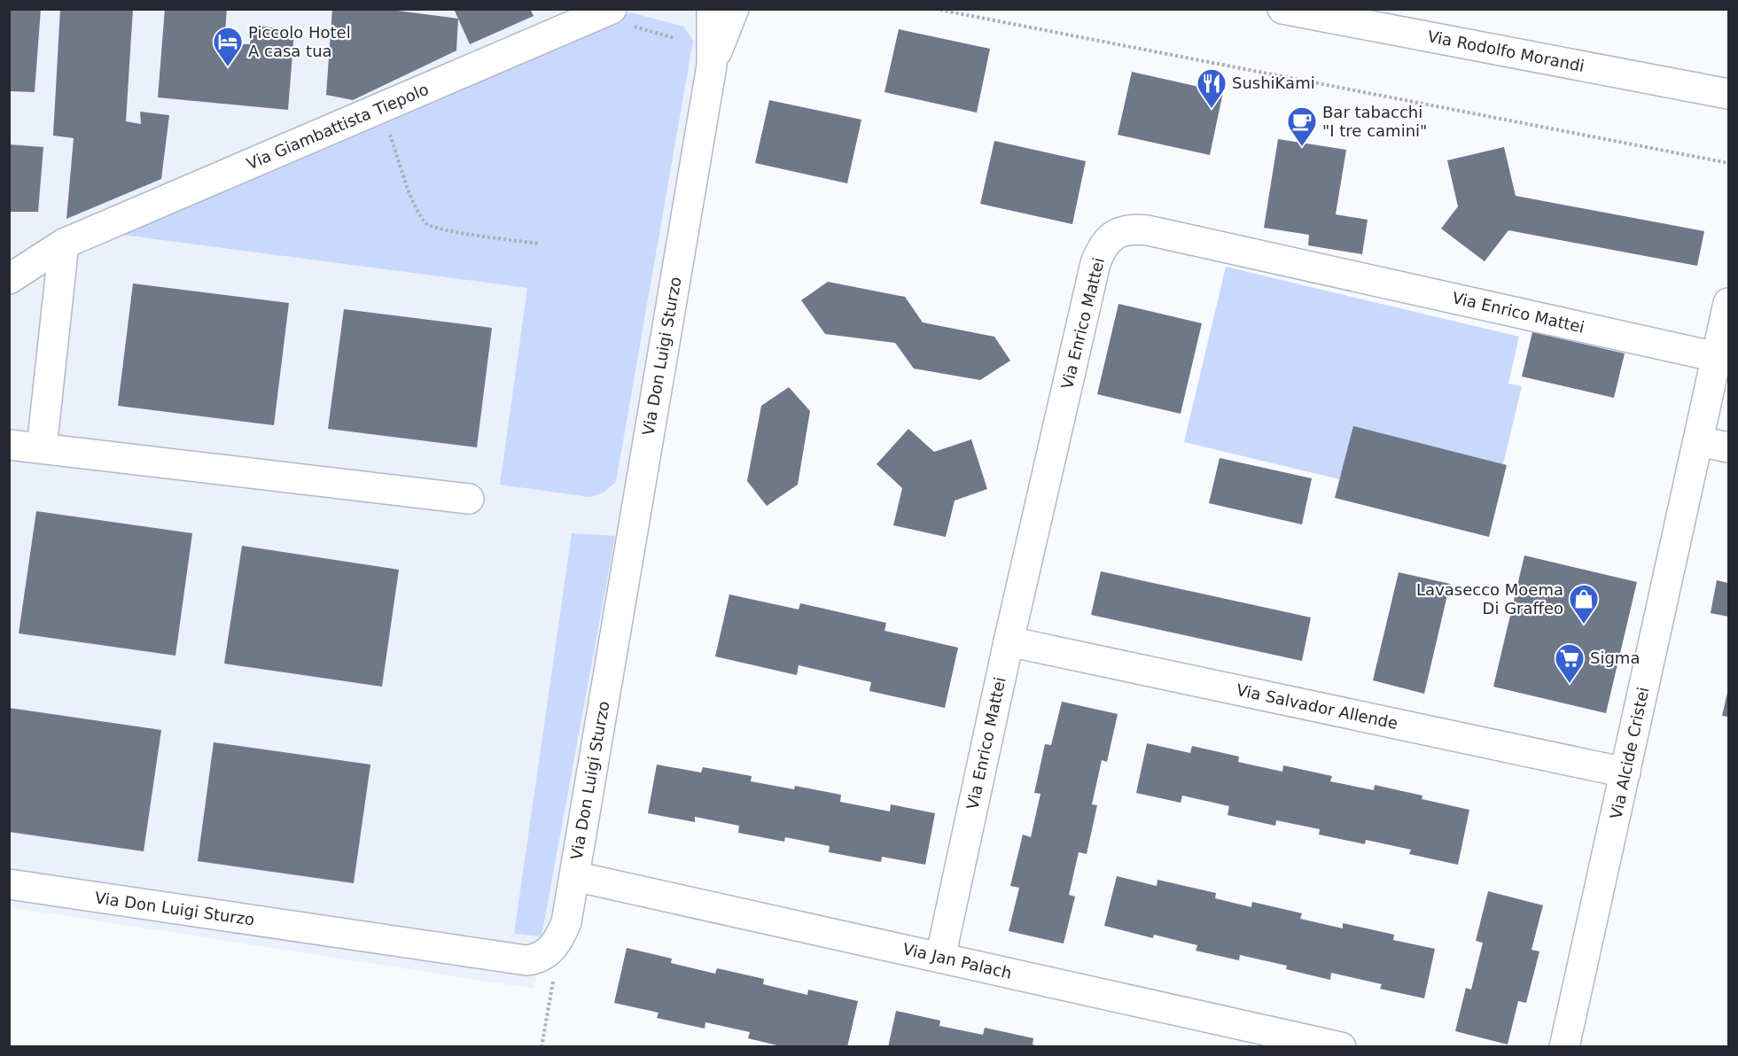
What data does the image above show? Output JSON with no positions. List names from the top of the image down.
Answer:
{
  "streets": {
    "street": [
      "Via Rodolfo Morandi",
      "Via Giambattista Tiepolo",
      "Via Enrico Mattei",
      "Via Don Luigi Sturzo",
      "Via Salvador Allende",
      "Via Alcide Cristei",
      "Via Jan Palach"
    ]
  },
  "crossings": [
    ["Via Enrico Mattei", "Via Salvador Allende"],
    ["Via Enrico Mattei", "Via Alcide Cristei"],
    ["Via Enrico Mattei", "Via Jan Palach"],
    ["Via Don Luigi Sturzo", "Via Jan Palach"],
    ["Via Salvador Allende", "Via Alcide Cristei"]
  ],
  "places": {
    "hotel": ["Piccolo Hotel A casa tua"],
    "restaurant": ["SushiKami"],
    "cafe": ["Bar tabacchi \"I tre camini\""],
    "shop": ["Lavasecco Moema Di Graffeo"],
    "supermarket": ["Sigma"]
  }
}
